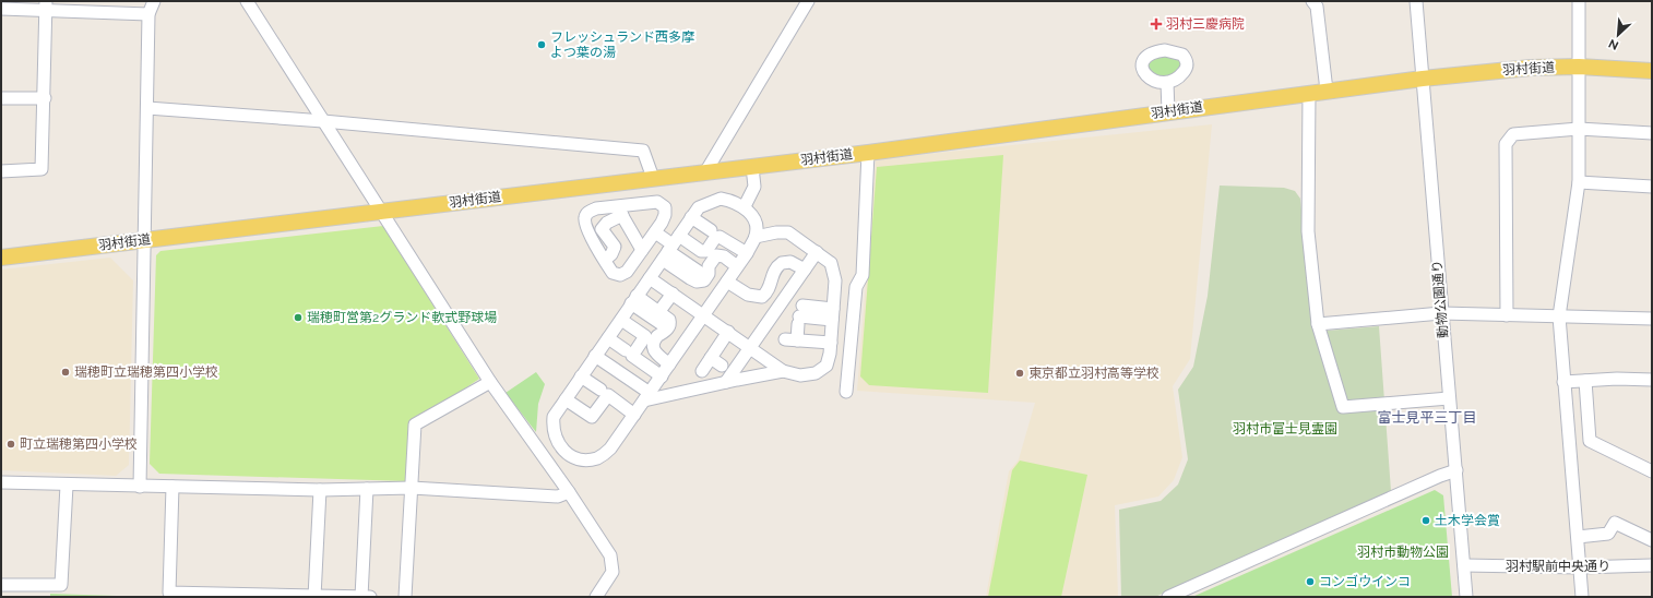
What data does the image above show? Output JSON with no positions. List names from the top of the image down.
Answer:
{
  "streets": {
    "main road": ["羽村街道"],
    "street": ["動物公園通り", "羽村駅前中央通り"]
  },
  "crossings": [
    ["羽村街道", "動物公園通り"],
    ["動物公園通り", "羽村駅前中央通り"]
  ],
  "districts": ["富士見平三丁目"],
  "parks": ["羽村市富士見霊園", "羽村市動物公園"],
  "places": {
    "health": ["羽村三慶病院"],
    "other": [
      "フレッシュランド西多摩 よつ葉の湯",
      "瑞穂町営第2グランド軟式野球場",
      "瑞穂町立瑞穂第四小学校",
      "東京都立羽村高等学校",
      "町立瑞穂第四小学校",
      "土木学会賞",
      "コンゴウインコ"
    ]
  },
  "north": "bottom left"
}
